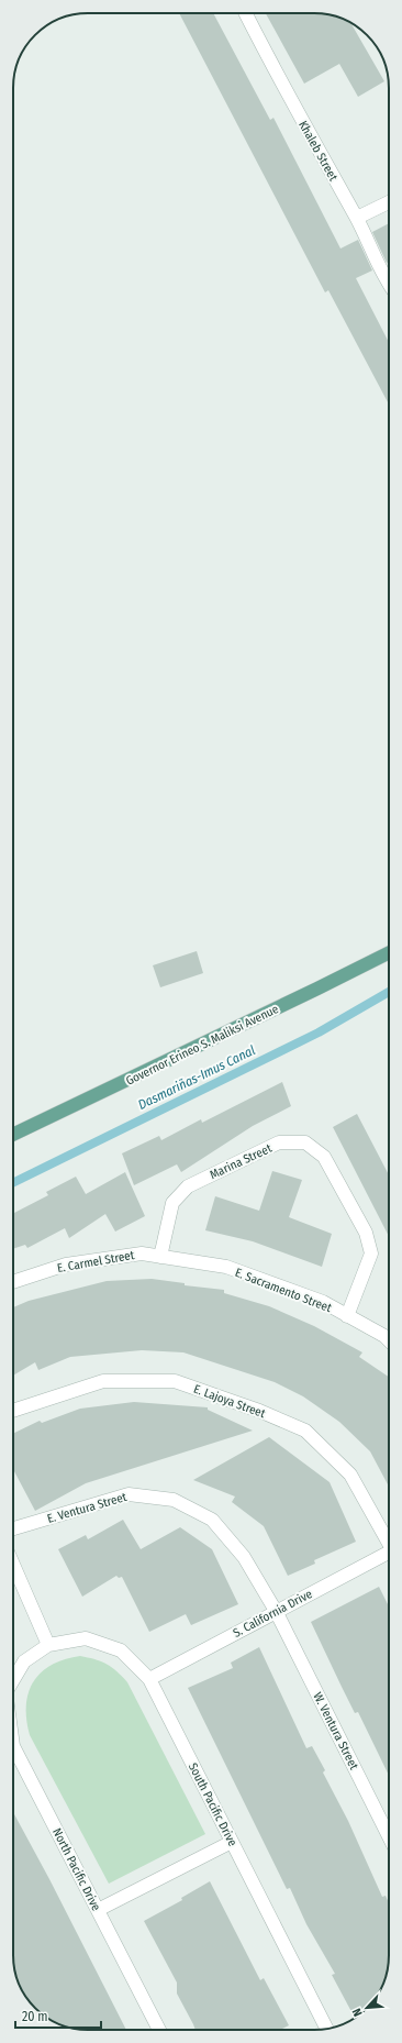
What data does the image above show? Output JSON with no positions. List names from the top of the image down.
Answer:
{
  "streets": {
    "main road": ["Governor Erineo S. Maliksi Avenue"],
    "street": [
      "Khaleb Street",
      "Marina Street",
      "E. Carmel Street",
      "E. Sacramento Street",
      "E. Lajoya Street",
      "E. Ventura Street",
      "S. California Drive",
      "W. Ventura Street",
      "South Pacific Drive",
      "North Pacific Drive"
    ]
  },
  "crossings": [
    ["Marina Street", "E. Carmel Street"],
    ["Marina Street", "E. Sacramento Street"],
    ["E. Carmel Street", "E. Sacramento Street"],
    ["E. Ventura Street", "S. California Drive"],
    ["E. Ventura Street", "W. Ventura Street"],
    ["S. California Drive", "W. Ventura Street"],
    ["S. California Drive", "South Pacific Drive"]
  ],
  "water": ["Dasmariñas-Imus Canal"],
  "scale_bar": "20 m",
  "north": "bottom left"
}
